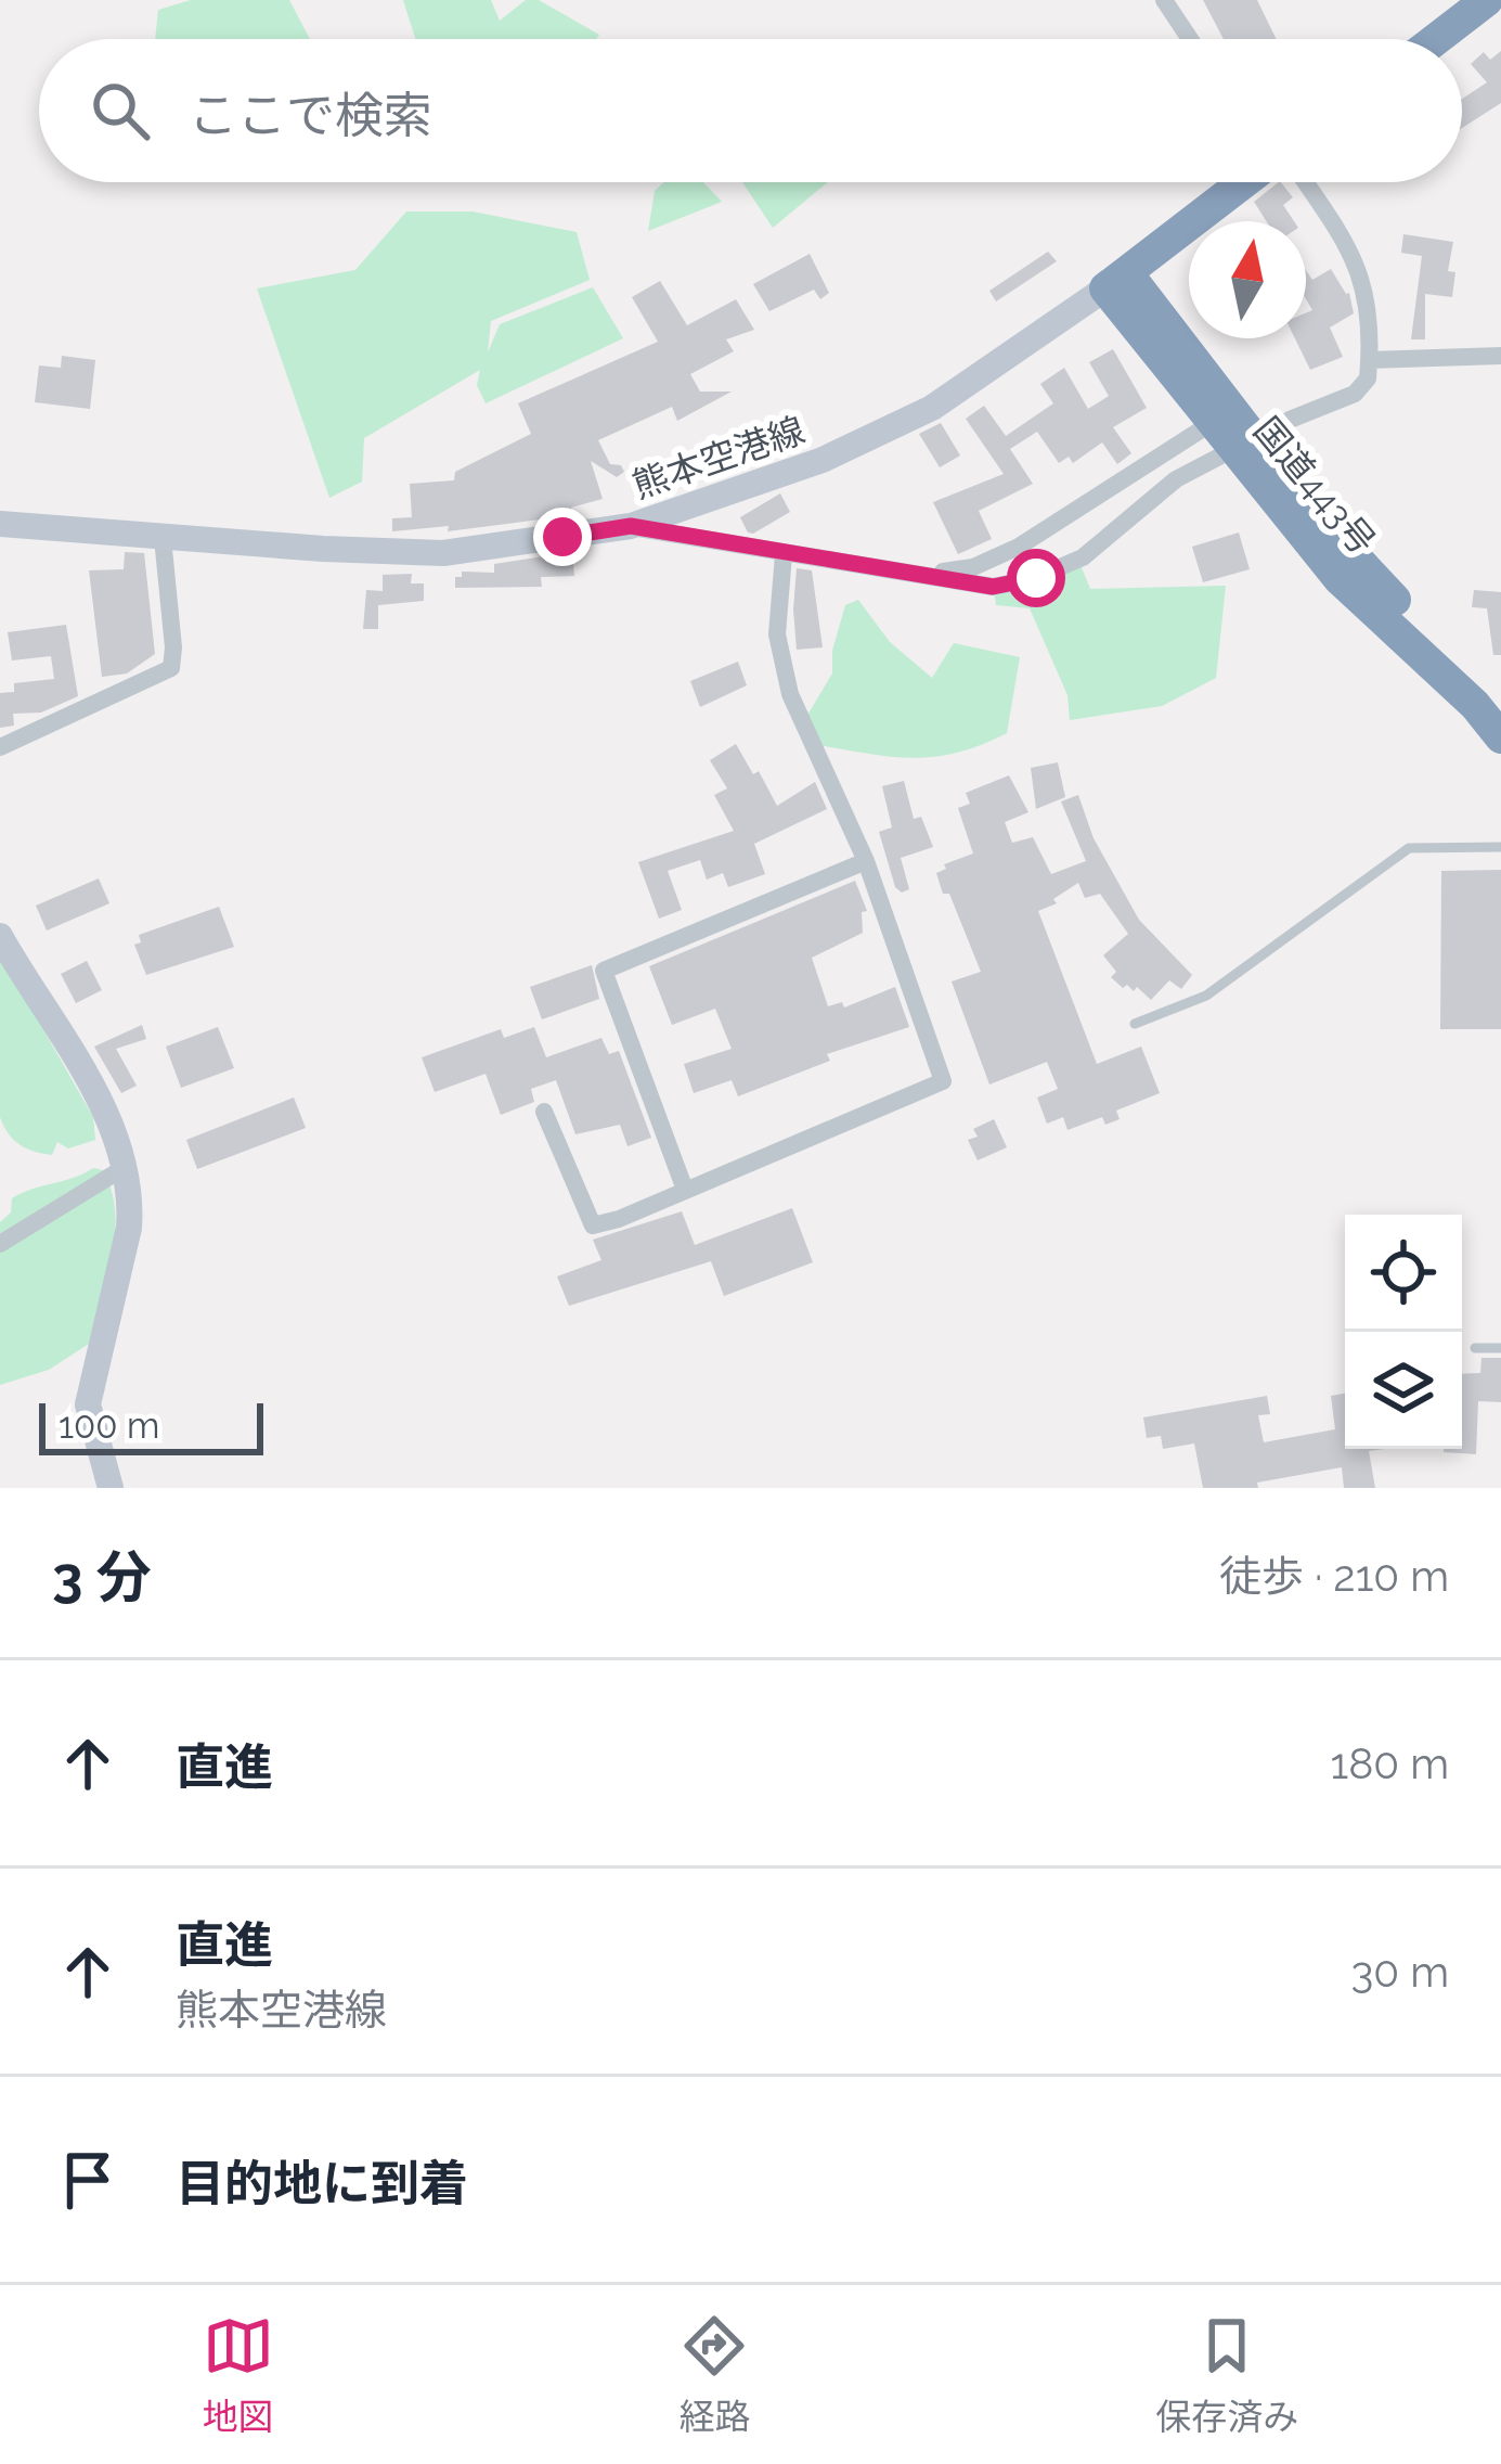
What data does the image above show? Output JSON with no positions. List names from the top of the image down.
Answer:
{
  "streets": {
    "highway": ["国道443号"],
    "main road": ["熊本空港線"]
  },
  "crossings": [
    ["熊本空港線", "国道443号"]
  ],
  "scale_bar": "100 m",
  "north": "top",
  "page": {
    "search": "ここで検索",
    "scale": "100 m",
    "heading": ["3 分", "徒歩 · 210 m"],
    "list": [
      ["直進", "180 m"],
      ["直進", "熊本空港線", "30 m"],
      "目的地に到着"
    ],
    "nav": ["地図", "経路", "保存済み"]
  }
}
